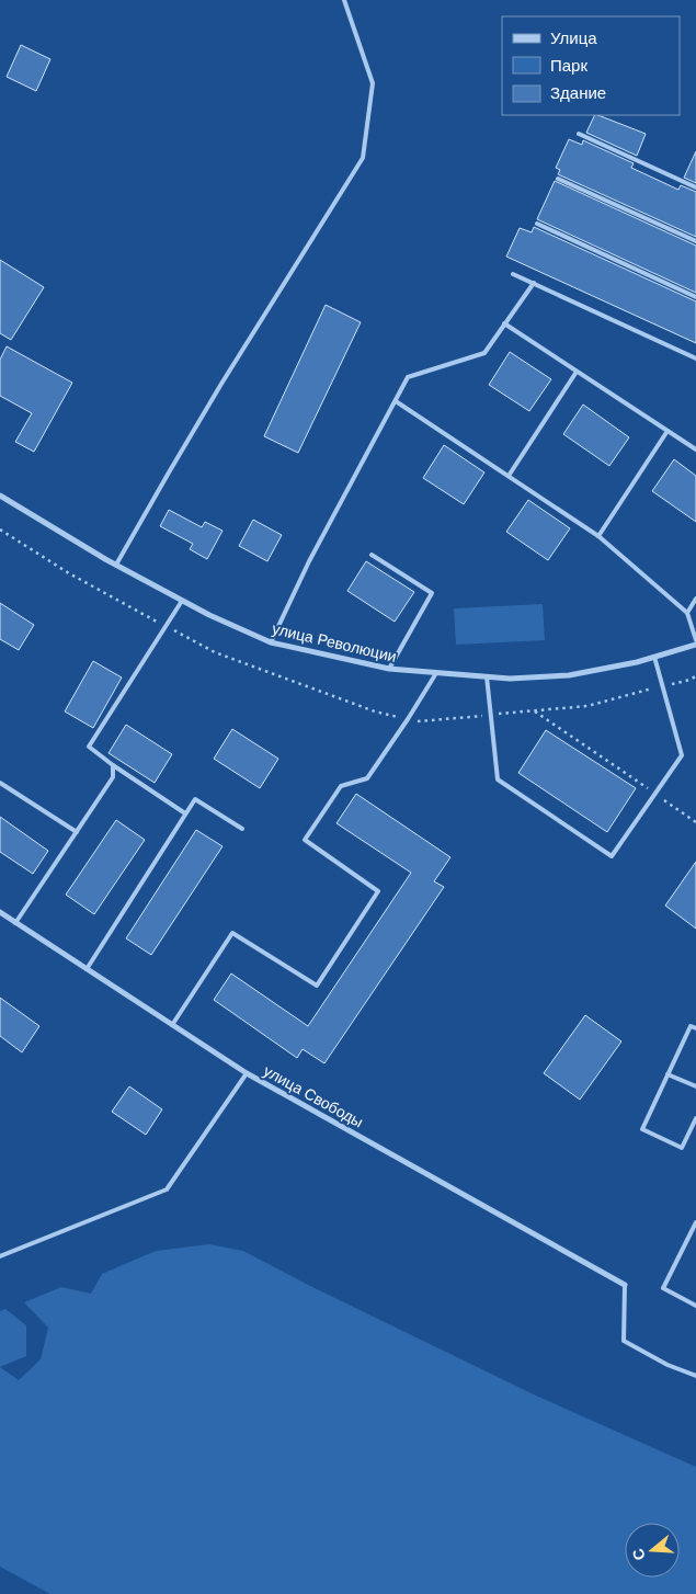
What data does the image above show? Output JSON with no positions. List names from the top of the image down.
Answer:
{
  "streets": {
    "street": ["улица Революции", "улица Свободы"]
  },
  "legend": ["Улица", "Парк", "Здание"],
  "north": "left"
}
